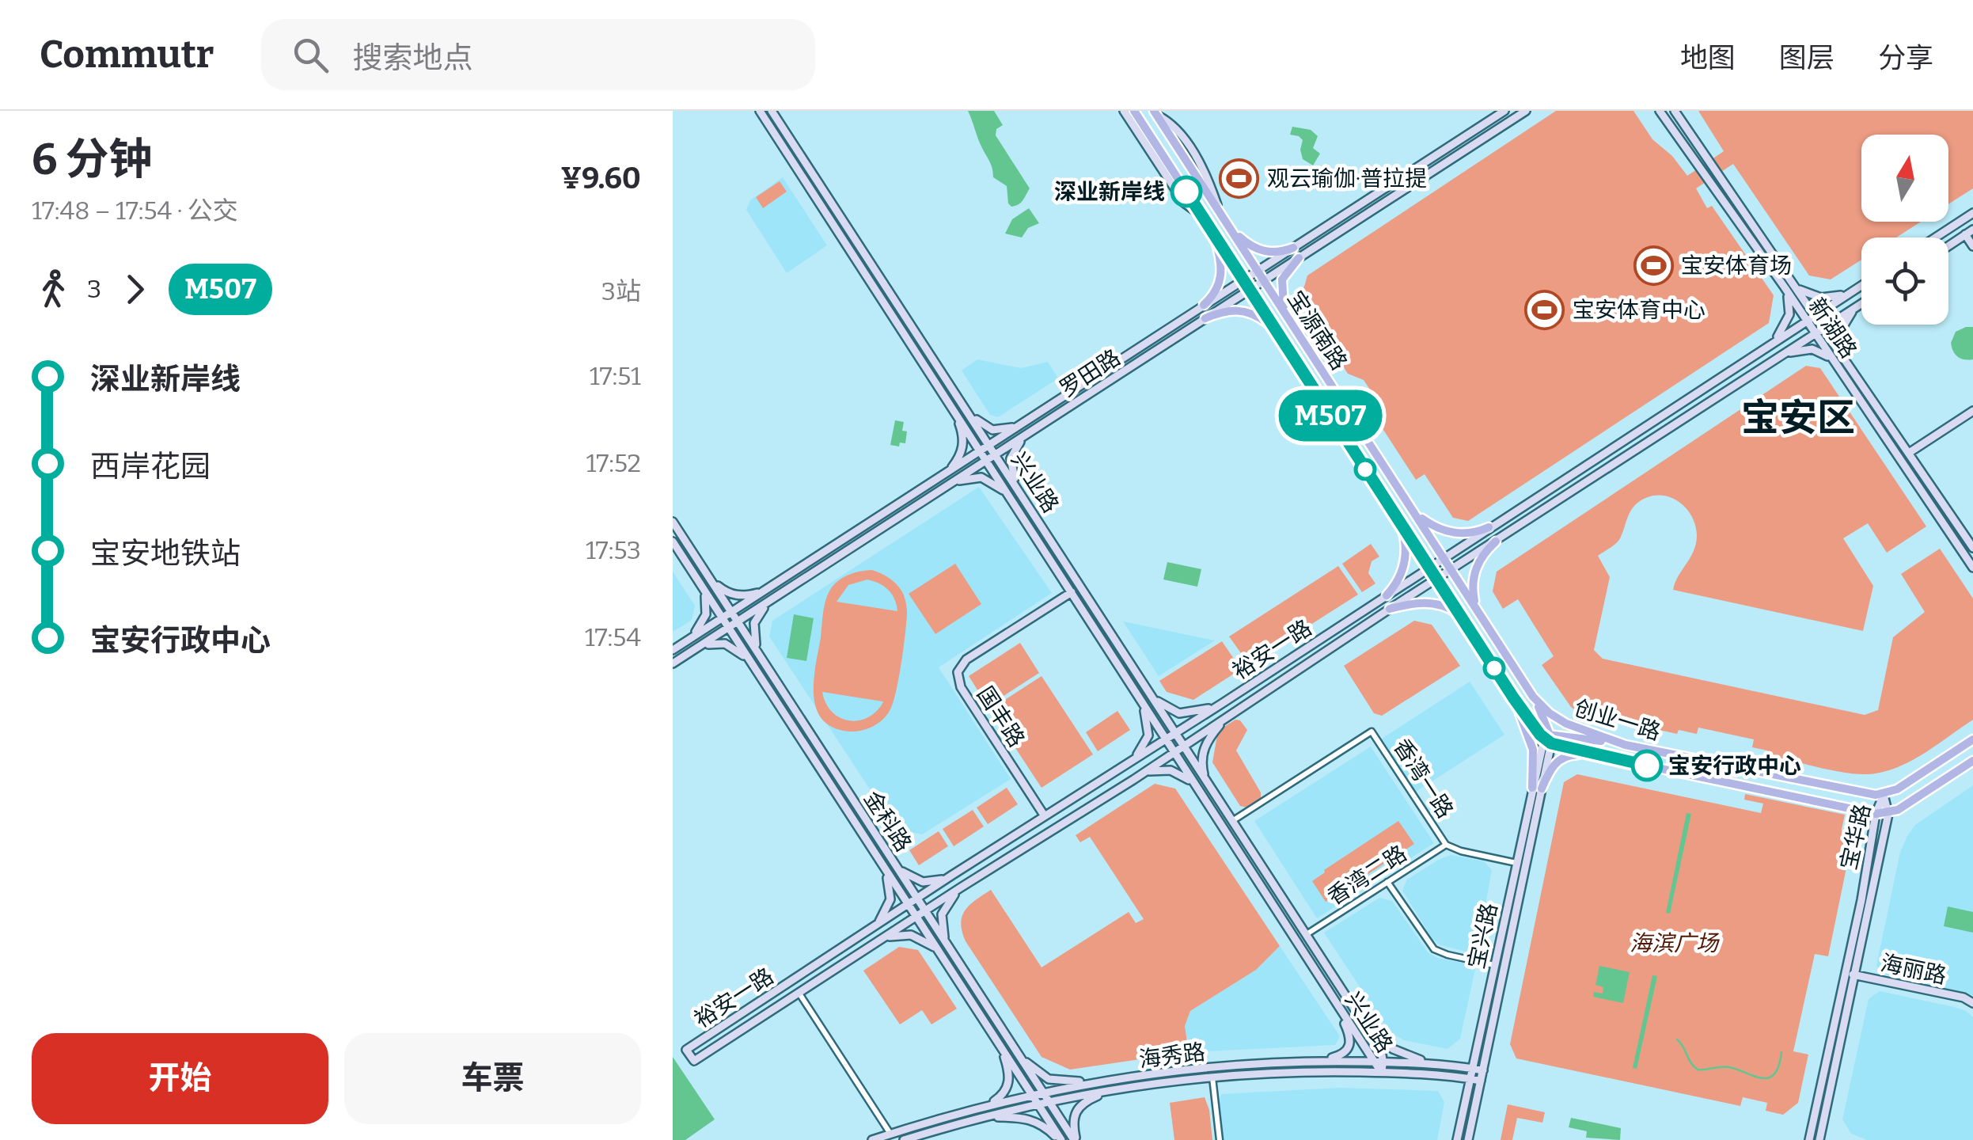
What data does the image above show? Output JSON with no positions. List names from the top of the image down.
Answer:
{
  "streets": {
    "main road": [
      "新湖路",
      "宝源南路",
      "罗田路",
      "兴业路",
      "裕安一路",
      "国丰路",
      "创业一路",
      "金科路",
      "宝华路",
      "宝兴路",
      "海丽路",
      "海秀路"
    ],
    "street": ["香湾一路", "香湾二路"]
  },
  "crossings": [
    ["新湖路", "裕安一路"],
    ["宝源南路", "罗田路"],
    ["宝源南路", "裕安一路"],
    ["宝源南路", "创业一路"],
    ["罗田路", "兴业路"],
    ["罗田路", "金科路"],
    ["兴业路", "裕安一路"],
    ["兴业路", "国丰路"],
    ["兴业路", "香湾一路"],
    ["兴业路", "香湾二路"],
    ["兴业路", "海秀路"],
    ["裕安一路", "国丰路"],
    ["裕安一路", "创业一路"],
    ["裕安一路", "金科路"],
    ["创业一路", "宝华路"],
    ["创业一路", "宝兴路"],
    ["香湾一路", "香湾二路"],
    ["金科路", "海秀路"],
    ["宝华路", "海丽路"],
    ["宝兴路", "海秀路"]
  ],
  "districts": ["宝安区"],
  "parks": ["海滨广场"],
  "places": {
    "sports": ["观云瑜伽·普拉提", "宝安体育场", "宝安体育中心"],
    "other": ["深业新岸线", "宝安行政中心"]
  },
  "lines": ["bus line M507"],
  "north": "top",
  "page": {
    "header": "Commutr",
    "search": "搜索地点",
    "nav": ["地图", "图层", "分享"],
    "heading": ["6 分钟", "17:48 – 17:54 · 公交", "¥9.60"],
    "on_map": "M507",
    "legs": ["3", "M507", "3站"],
    "list": [
      {
        "name": "深业新岸线",
        "value": "17:51"
      },
      {
        "name": "西岸花园",
        "value": "17:52"
      },
      {
        "name": "宝安地铁站",
        "value": "17:53"
      },
      {
        "name": "宝安行政中心",
        "value": "17:54"
      }
    ],
    "buttons": ["开始", "车票"]
  }
}
